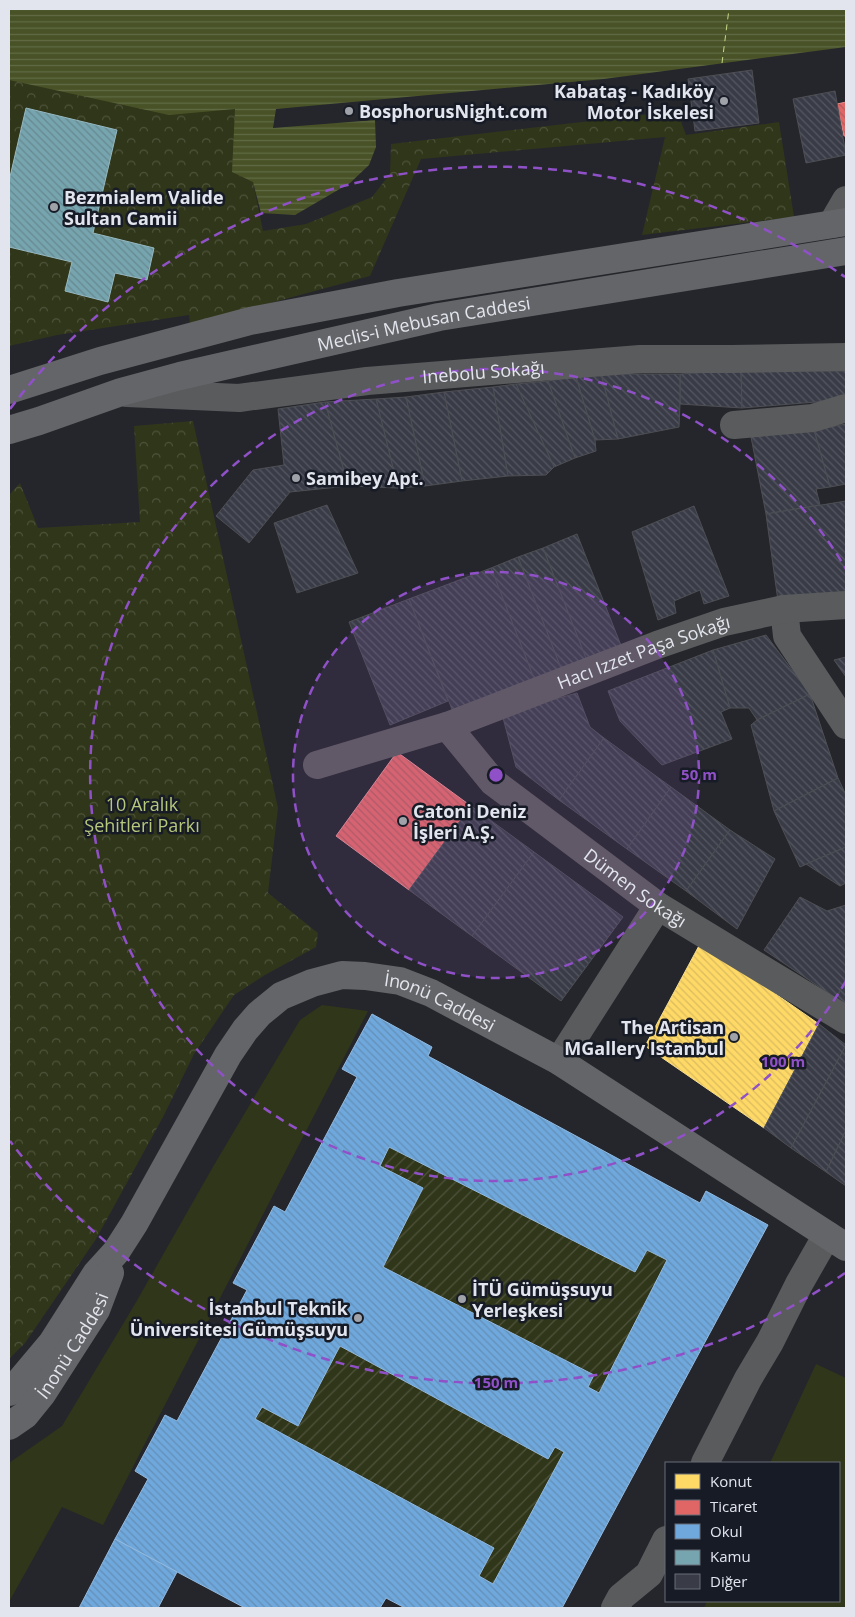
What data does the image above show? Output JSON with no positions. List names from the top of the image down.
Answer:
{
  "streets": {
    "main road": ["Meclis-i Mebusan Caddesi", "İnonü Caddesi"],
    "street": ["Inebolu Sokağı", "Hacı Izzet Paşa Sokağı", "Dümen Sokağı"]
  },
  "crossings": [
    ["Meclis-i Mebusan Caddesi", "Inebolu Sokağı"],
    ["Hacı Izzet Paşa Sokağı", "Dümen Sokağı"]
  ],
  "parks": ["10 Aralık Şehitleri Parkı"],
  "places": [
    "Kabataş - Kadıköy Motor İskelesi",
    "BosphorusNight.com",
    "Bezmialem Valide Sultan Camii",
    "Samibey Apt.",
    "Catoni Deniz İşleri A.Ş.",
    "The Artisan MGallery Istanbul",
    "İTÜ Gümüşsuyu Yerleşkesi",
    "İstanbul Teknik Üniversitesi Gümüşsuyu"
  ],
  "legend": [
    "Konut",
    "Ticaret",
    "Okul",
    "Kamu",
    "Diğer"
  ],
  "rings": ["50 m", "100 m", "150 m"]
}
